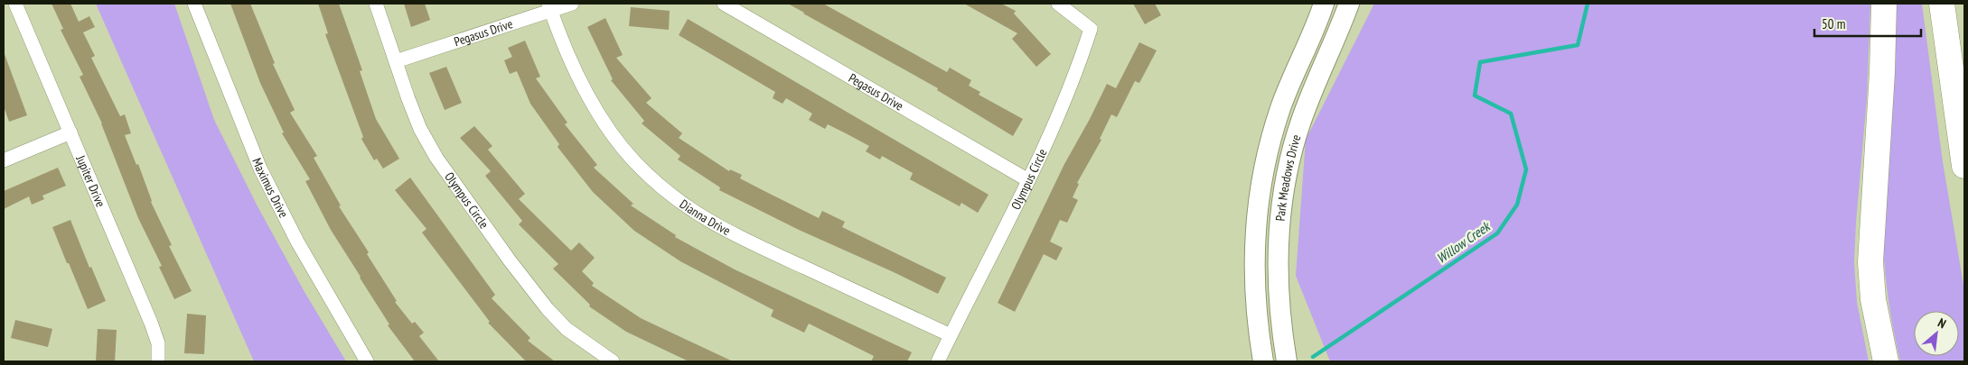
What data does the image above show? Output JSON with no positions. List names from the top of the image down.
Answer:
{
  "streets": {
    "main road": ["Park Meadows Drive"],
    "street": [
      "Pegasus Drive",
      "Olympus Circle",
      "Jupiter Drive",
      "Maximus Drive",
      "Dianna Drive"
    ]
  },
  "crossings": [
    ["Pegasus Drive", "Olympus Circle"],
    ["Pegasus Drive", "Dianna Drive"],
    ["Olympus Circle", "Dianna Drive"]
  ],
  "water": ["Willow Creek"],
  "scale_bar": "50 m",
  "north": "top right"
}
